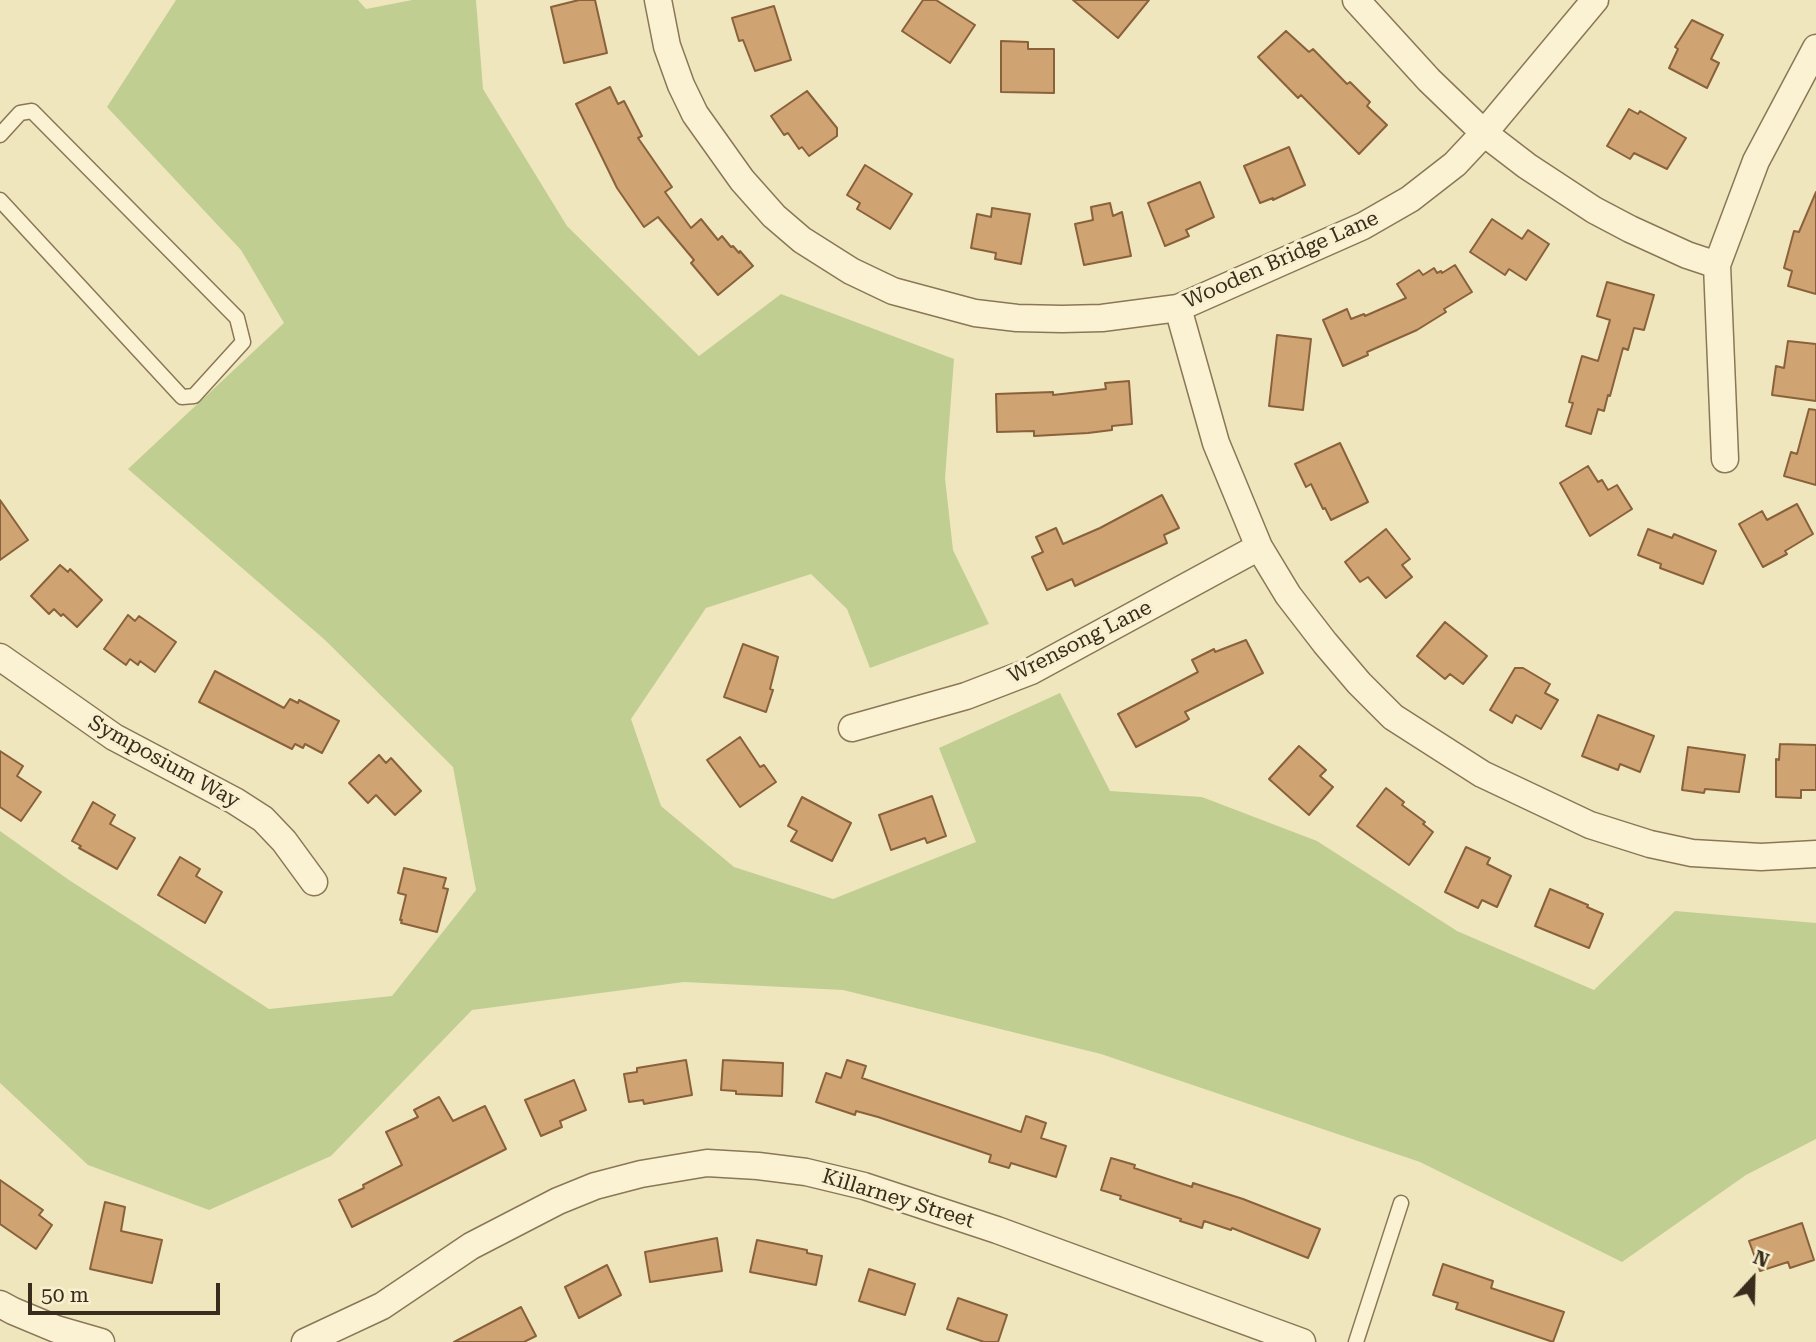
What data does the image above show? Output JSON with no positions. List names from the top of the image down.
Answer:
{
  "streets": {
    "street": [
      "Wooden Bridge Lane",
      "Wrensong Lane",
      "Symposium Way",
      "Killarney Street"
    ]
  },
  "scale_bar": "50 m",
  "north": "top"
}
